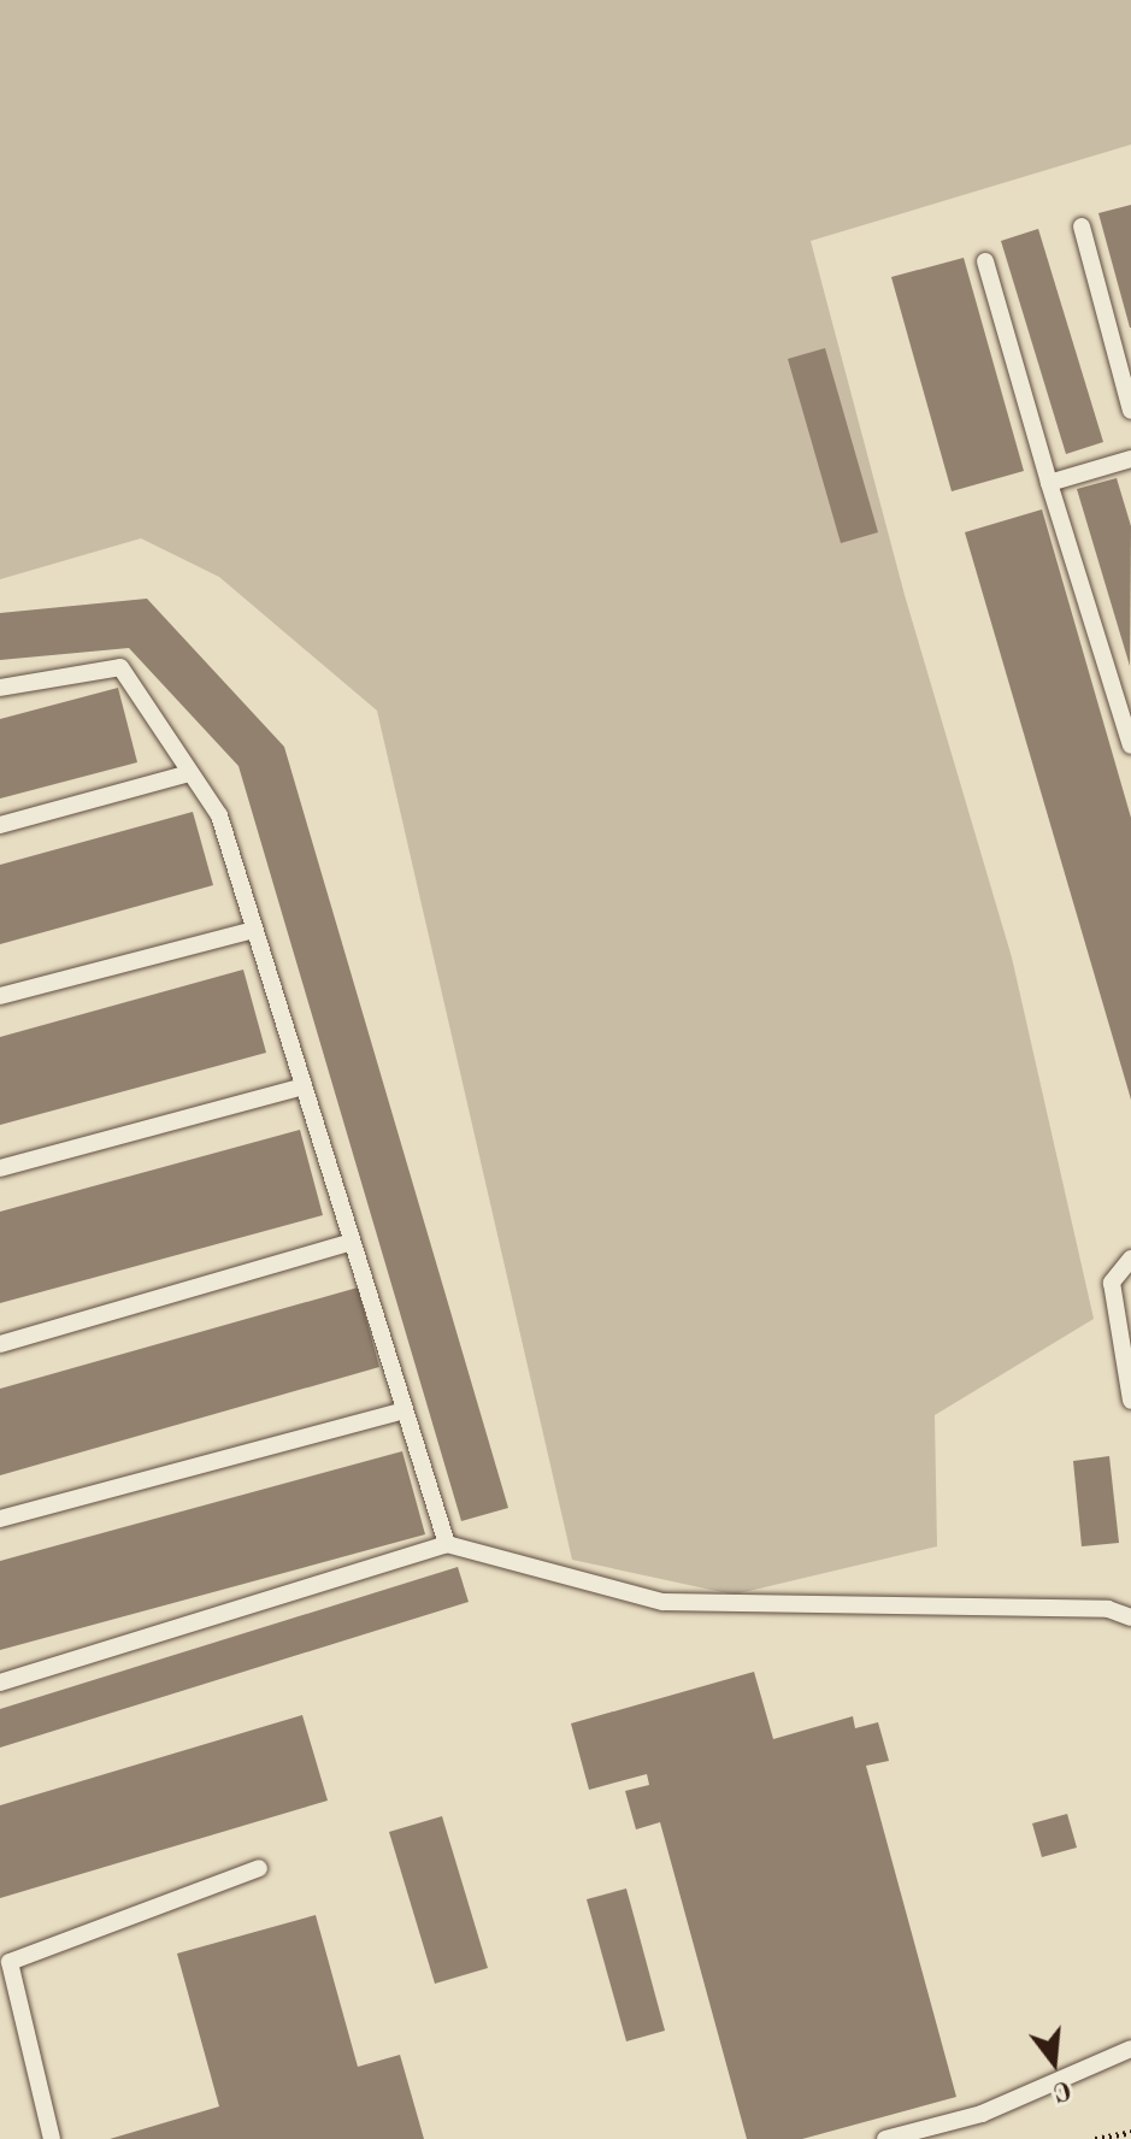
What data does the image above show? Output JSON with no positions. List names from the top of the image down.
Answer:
{
  "north": "bottom"
}
